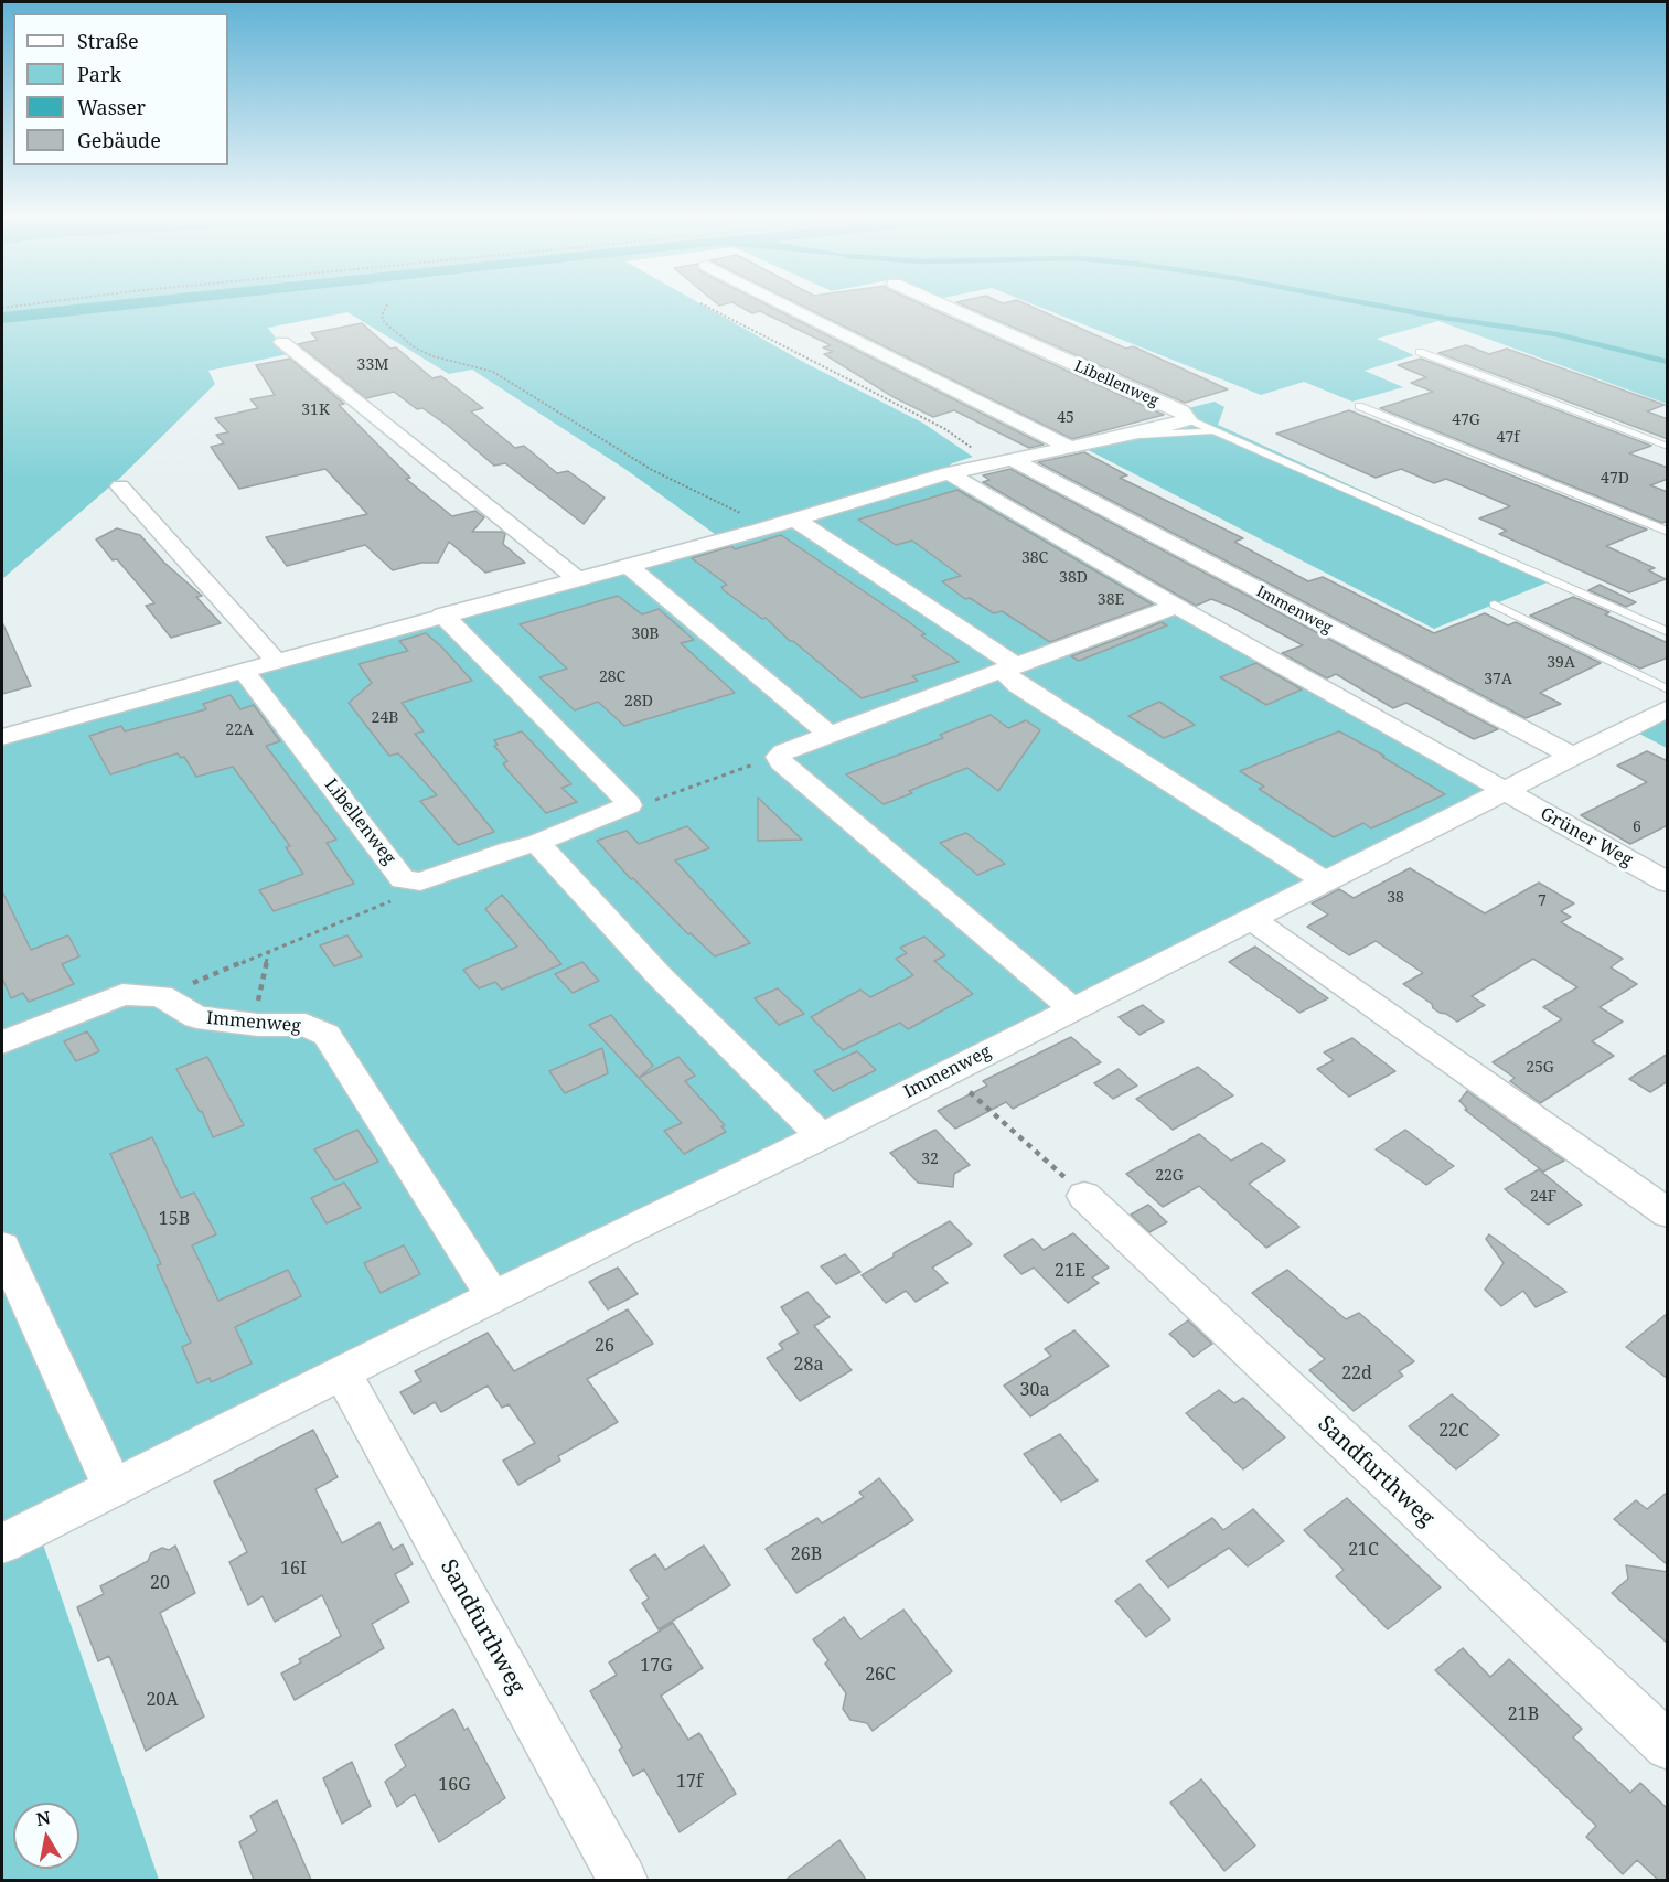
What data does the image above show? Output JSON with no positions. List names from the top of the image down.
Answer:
{
  "streets": {
    "street": [
      "Libellenweg",
      "Immenweg",
      "Grüner Weg",
      "Sandfurthweg"
    ]
  },
  "crossings": [
    ["Libellenweg", "Immenweg"],
    ["Immenweg", "Grüner Weg"],
    ["Immenweg", "Sandfurthweg"]
  ],
  "house_numbers": [
    "33M",
    "31K",
    "45",
    "47G",
    "47f",
    "47D",
    "38C",
    "38D",
    "38E",
    "30B",
    "39A",
    "28C",
    "37A",
    "28D",
    "24B",
    "22A",
    "6",
    "38",
    "7",
    "25G",
    "32",
    "22G",
    "24F",
    "15B",
    "21E",
    "26",
    "28a",
    "22d",
    "30a",
    "22C",
    "21C",
    "26B",
    "16I",
    "20",
    "17G",
    "26C",
    "20A",
    "21B",
    "17f",
    "16G"
  ],
  "legend": [
    "Straße",
    "Park",
    "Wasser",
    "Gebäude"
  ],
  "north": "top"
}
